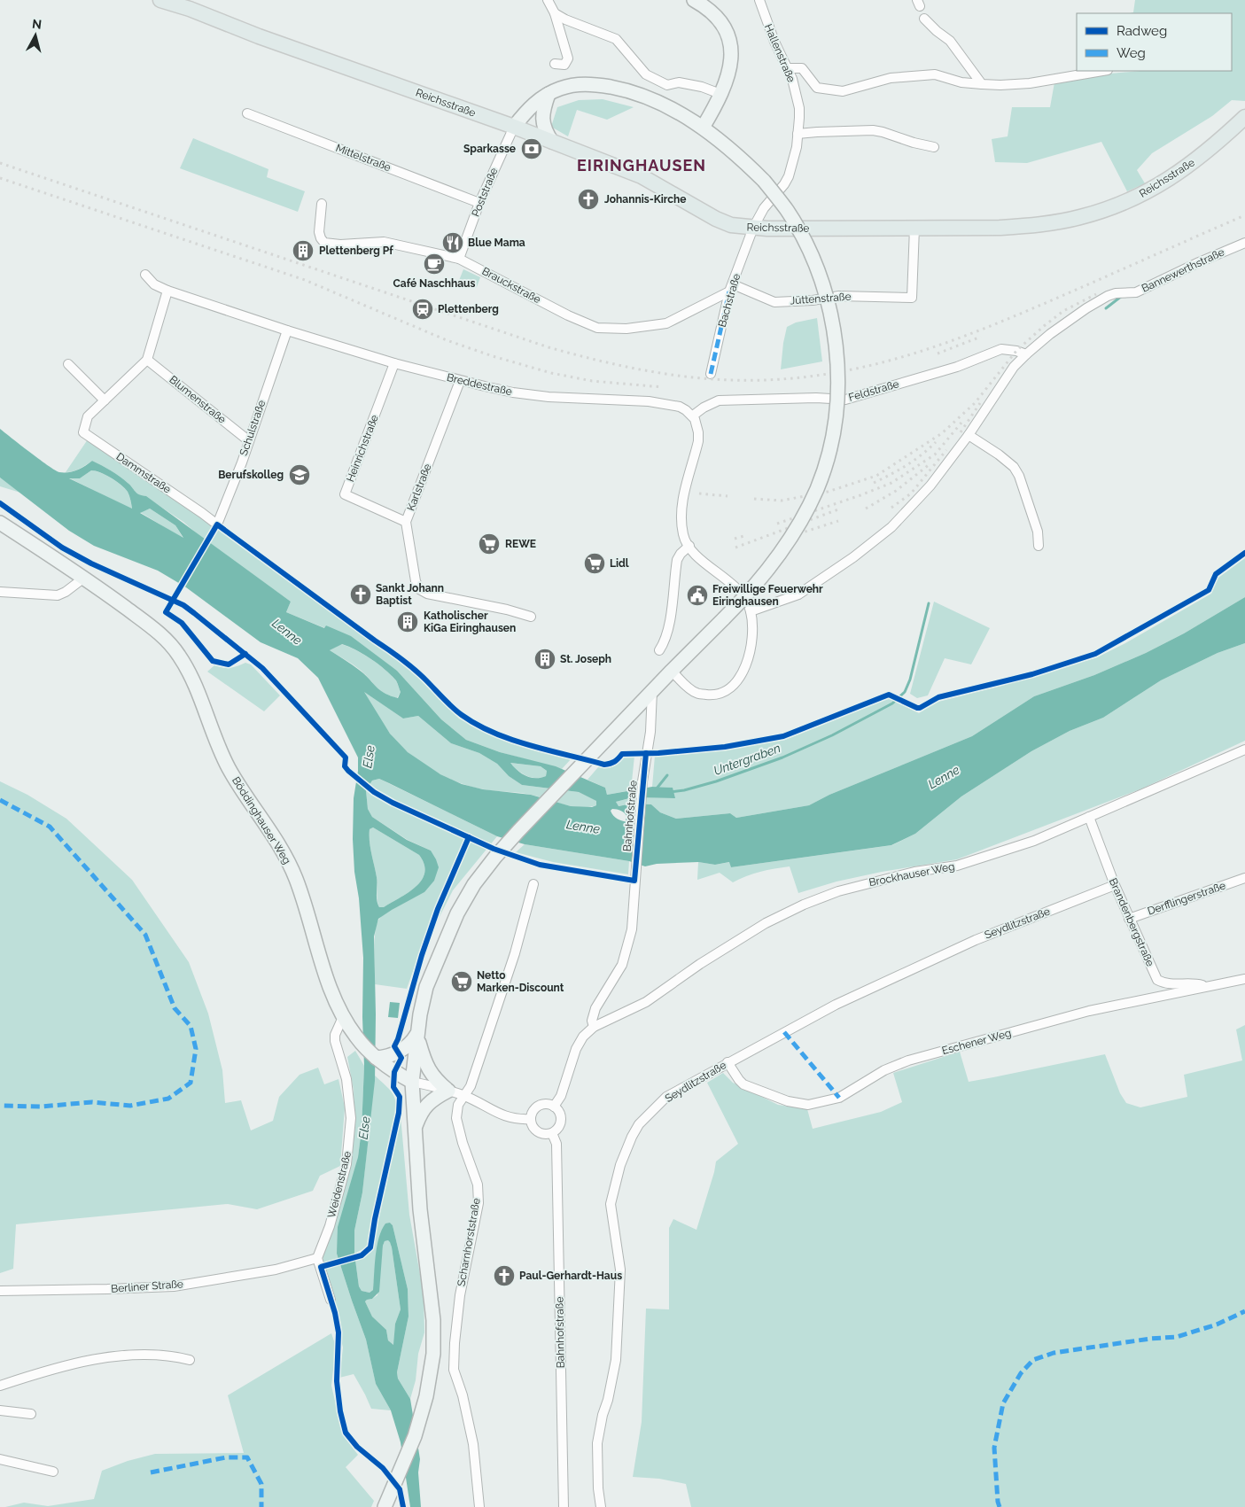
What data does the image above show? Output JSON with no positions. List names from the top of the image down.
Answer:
{
  "streets": {
    "main road": ["Reichsstraße", "Böddinghauser Weg"],
    "street": [
      "Hallenstraße",
      "Mittelstraße",
      "Poststraße",
      "Bannewerthstraße",
      "Brauckstraße",
      "Jüttenstraße",
      "Bachstraße",
      "Breddestraße",
      "Feldstraße",
      "Blumenstraße",
      "Schulstraße",
      "Heinrichstraße",
      "Dammstraße",
      "Karlstraße",
      "Bahnhofstraße",
      "Brockhauser Weg",
      "Derfflingerstraße",
      "Brandenbergstraße",
      "Seydlitzstraße",
      "Eschener Weg",
      "Weidenstraße",
      "Scharnhorststraße",
      "Berliner Straße"
    ]
  },
  "crossings": [
    ["Hallenstraße", "Reichsstraße"],
    ["Hallenstraße", "Bachstraße"],
    ["Reichsstraße", "Poststraße"],
    ["Reichsstraße", "Jüttenstraße"],
    ["Reichsstraße", "Bachstraße"],
    ["Mittelstraße", "Poststraße"],
    ["Poststraße", "Brauckstraße"],
    ["Bannewerthstraße", "Feldstraße"],
    ["Brauckstraße", "Jüttenstraße"],
    ["Brauckstraße", "Bachstraße"],
    ["Jüttenstraße", "Bachstraße"],
    ["Breddestraße", "Feldstraße"],
    ["Breddestraße", "Schulstraße"],
    ["Breddestraße", "Heinrichstraße"],
    ["Breddestraße", "Karlstraße"],
    ["Blumenstraße", "Schulstraße"],
    ["Schulstraße", "Dammstraße"],
    ["Heinrichstraße", "Karlstraße"],
    ["Bahnhofstraße", "Böddinghauser Weg"],
    ["Bahnhofstraße", "Brockhauser Weg"],
    ["Böddinghauser Weg", "Weidenstraße"],
    ["Böddinghauser Weg", "Scharnhorststraße"],
    ["Brockhauser Weg", "Brandenbergstraße"],
    ["Derfflingerstraße", "Brandenbergstraße"],
    ["Brandenbergstraße", "Seydlitzstraße"],
    ["Brandenbergstraße", "Eschener Weg"],
    ["Seydlitzstraße", "Eschener Weg"],
    ["Weidenstraße", "Berliner Straße"]
  ],
  "districts": ["EIRINGHAUSEN"],
  "water": ["Lenne", "Else", "Untergraben"],
  "places": {
    "bank": ["Sparkasse"],
    "church": ["Johannis-Kirche", "Sankt Johann Baptist", "Paul-Gerhardt-Haus"],
    "restaurant": ["Blue Mama"],
    "building": ["Plettenberg Pf", "Katholischer KiGa Eiringhausen", "St. Joseph"],
    "cafe": ["Café Naschhaus"],
    "station": ["Plettenberg"],
    "school or university": ["Berufskolleg"],
    "supermarket": ["REWE", "Lidl", "Netto Marken-Discount"],
    "public building": ["Freiwillige Feuerwehr Eiringhausen"]
  },
  "legend": ["Radweg", "Weg"],
  "north": "top"
}
